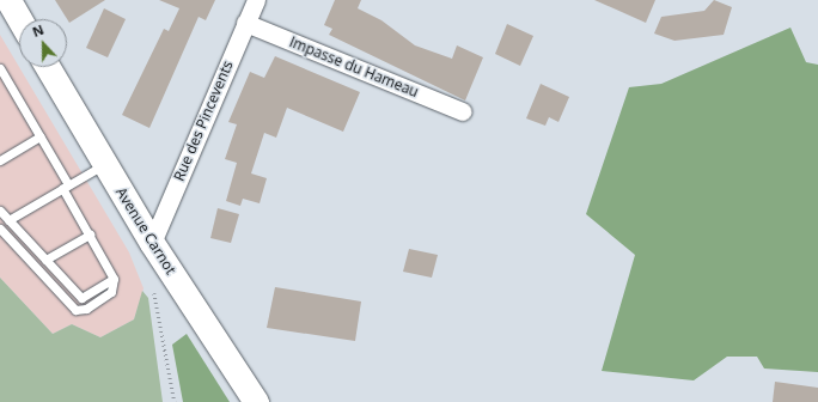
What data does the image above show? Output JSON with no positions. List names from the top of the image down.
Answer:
{
  "streets": {
    "main road": ["Avenue Carnot"],
    "street": ["Impasse du Hameau", "Rue des Pincevents"]
  },
  "crossings": [
    ["Impasse du Hameau", "Rue des Pincevents"],
    ["Rue des Pincevents", "Avenue Carnot"]
  ],
  "north": "top"
}
